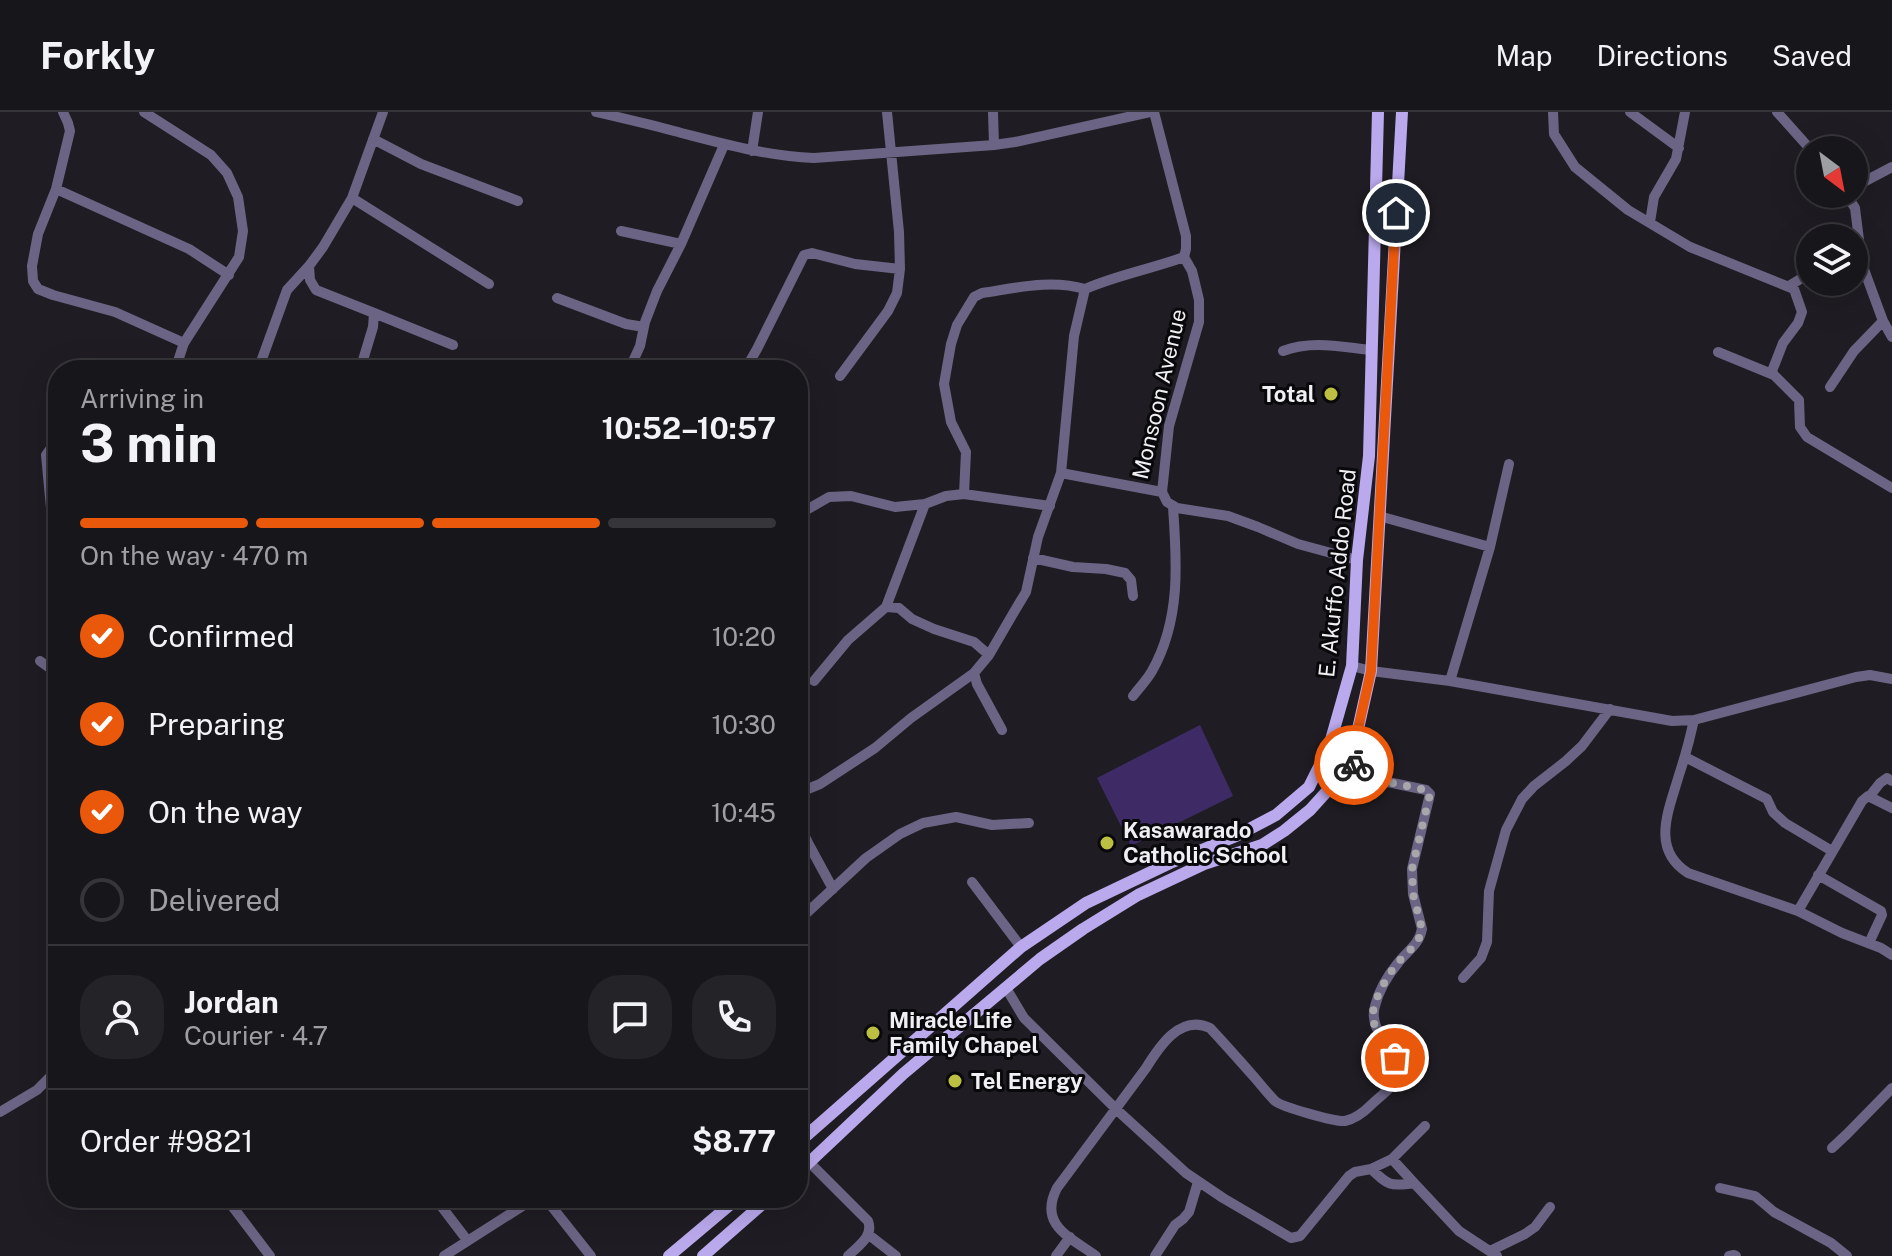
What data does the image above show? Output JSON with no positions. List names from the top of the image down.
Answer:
{
  "streets": {
    "main road": ["E. Akuffo Addo Road"],
    "street": ["Monsoon Avenue"]
  },
  "places": [
    "Total",
    "Kasawarado Catholic School",
    "Miracle Life Family Chapel",
    "Tel Energy"
  ],
  "north": "bottom right",
  "page": {
    "header": "Forkly",
    "nav": ["Map", "Directions", "Saved"],
    "heading": ["3 min", "Arriving in", "10:52–10:57"],
    "panel": [
      "Jordan",
      "Courier · 4.7",
      "Order #9821",
      "$8.77"
    ],
    "bar": "On the way · 470 m",
    "list": [
      ["Confirmed", "10:20"],
      ["Preparing", "10:30"],
      ["On the way", "10:45"],
      "Delivered"
    ]
  }
}
